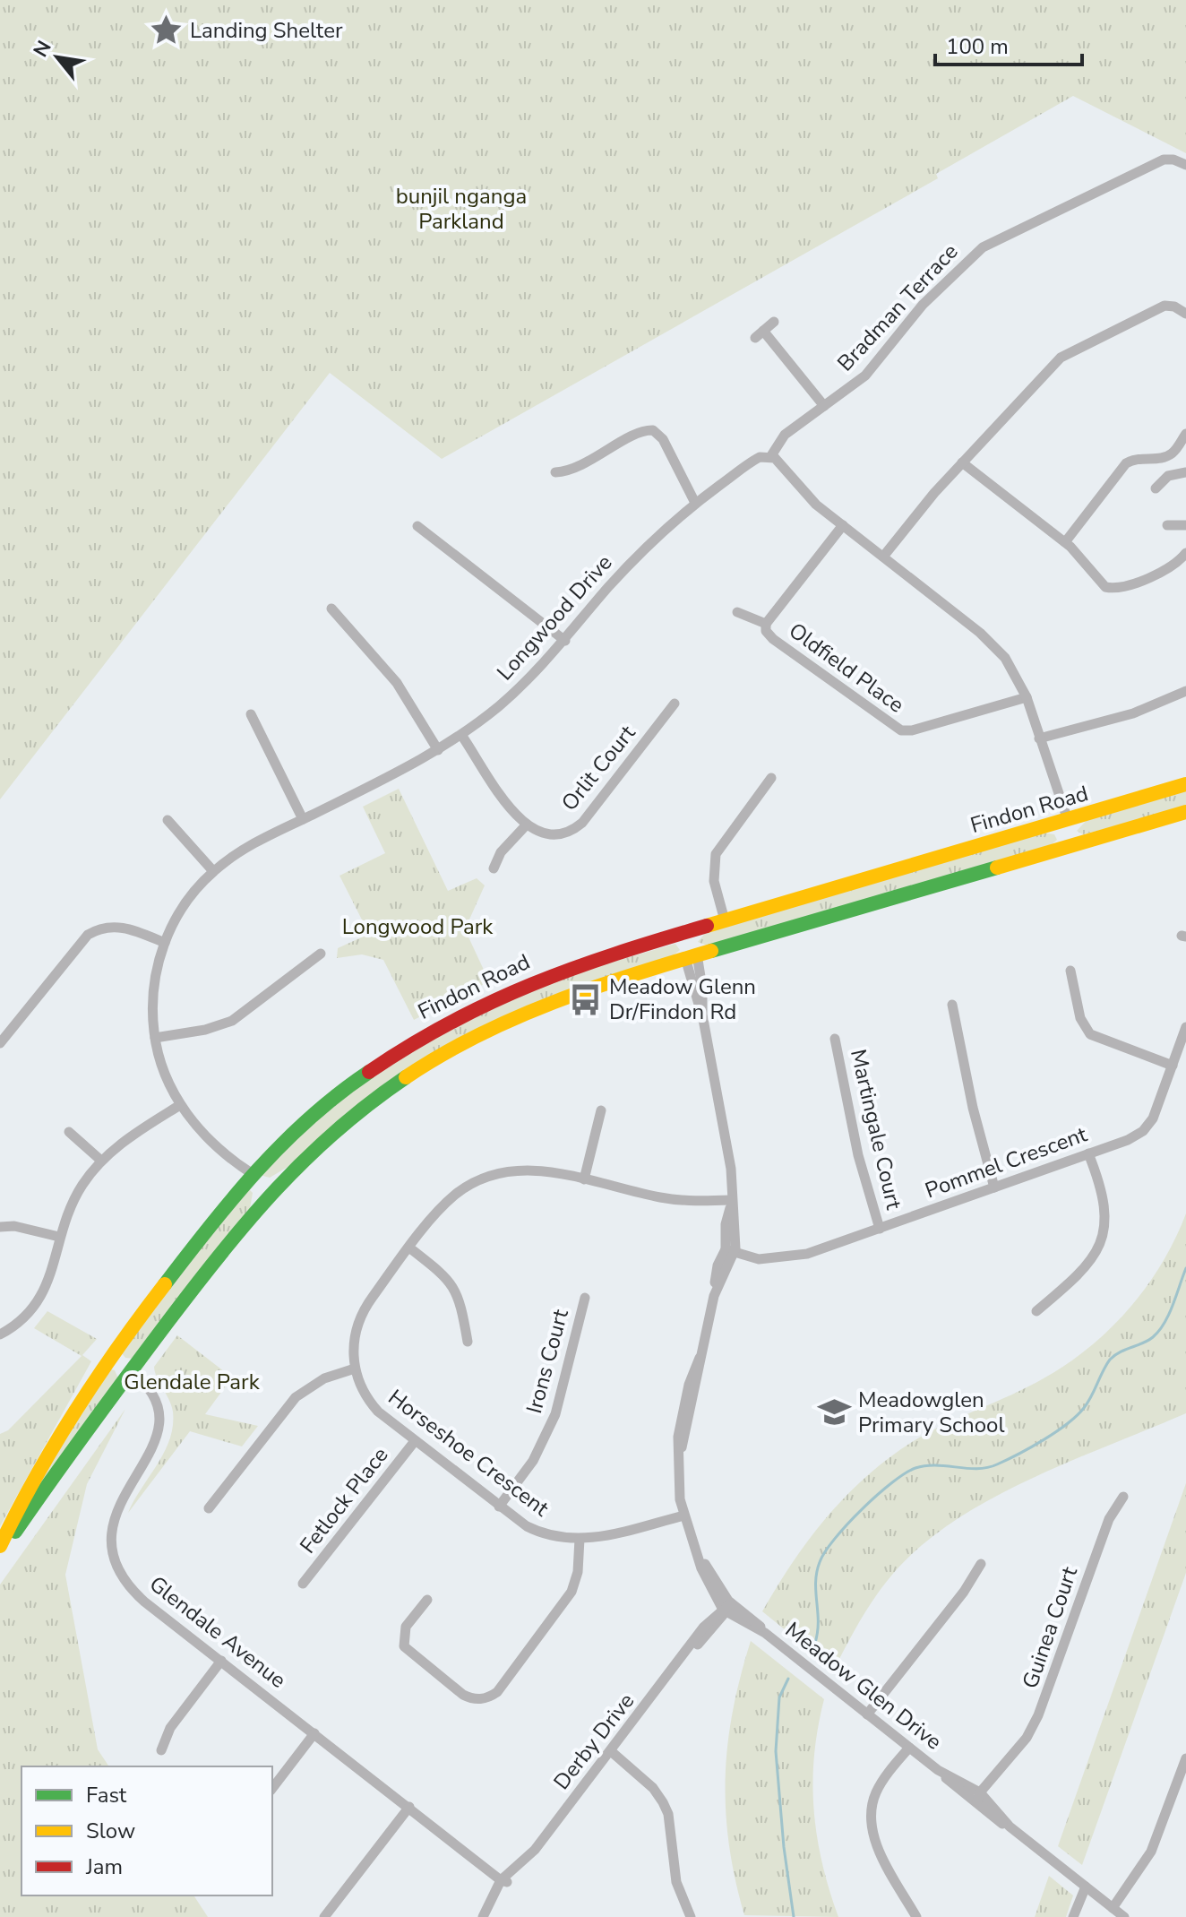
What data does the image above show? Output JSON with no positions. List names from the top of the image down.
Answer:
{
  "streets": {
    "main road": ["Findon Road"],
    "street": [
      "Bradman Terrace",
      "Longwood Drive",
      "Oldfield Place",
      "Orlit Court",
      "Martingale Court",
      "Pommel Crescent",
      "Irons Court",
      "Horseshoe Crescent",
      "Fetlock Place",
      "Guinea Court",
      "Glendale Avenue",
      "Meadow Glen Drive",
      "Derby Drive"
    ]
  },
  "crossings": [
    ["Bradman Terrace", "Longwood Drive"],
    ["Longwood Drive", "Findon Road"],
    ["Findon Road", "Glendale Avenue"],
    ["Findon Road", "Meadow Glen Drive"],
    ["Martingale Court", "Pommel Crescent"],
    ["Pommel Crescent", "Meadow Glen Drive"],
    ["Irons Court", "Horseshoe Crescent"],
    ["Horseshoe Crescent", "Fetlock Place"],
    ["Horseshoe Crescent", "Meadow Glen Drive"],
    ["Guinea Court", "Meadow Glen Drive"],
    ["Glendale Avenue", "Derby Drive"],
    ["Meadow Glen Drive", "Derby Drive"]
  ],
  "parks": ["bunjil nganga Parkland", "Longwood Park", "Glendale Park"],
  "places": {
    "place": ["Landing Shelter"],
    "bus stop": ["Meadow Glenn Dr/Findon Rd"],
    "school or university": ["Meadowglen Primary School"]
  },
  "legend": ["Fast", "Slow", "Jam"],
  "scale_bar": "100 m",
  "north": "top left"
}
